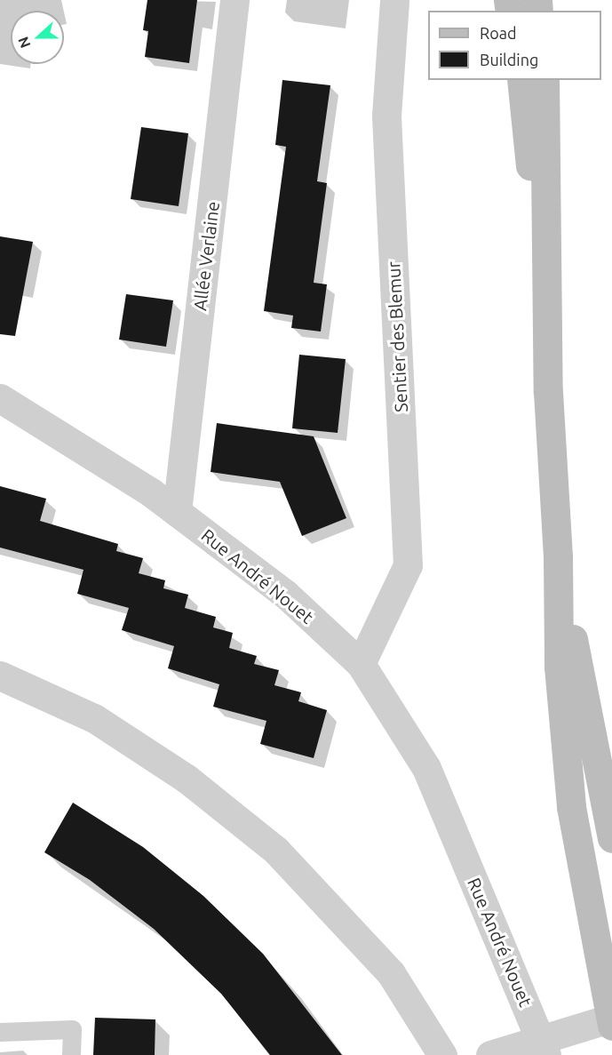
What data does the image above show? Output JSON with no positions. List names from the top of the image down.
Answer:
{
  "streets": {
    "street": ["Allée Verlaine", "Sentier des Blemur", "Rue André Nouet"]
  },
  "crossings": [
    ["Allée Verlaine", "Rue André Nouet"],
    ["Sentier des Blemur", "Rue André Nouet"]
  ],
  "legend": ["Road", "Building"],
  "north": "left"
}
